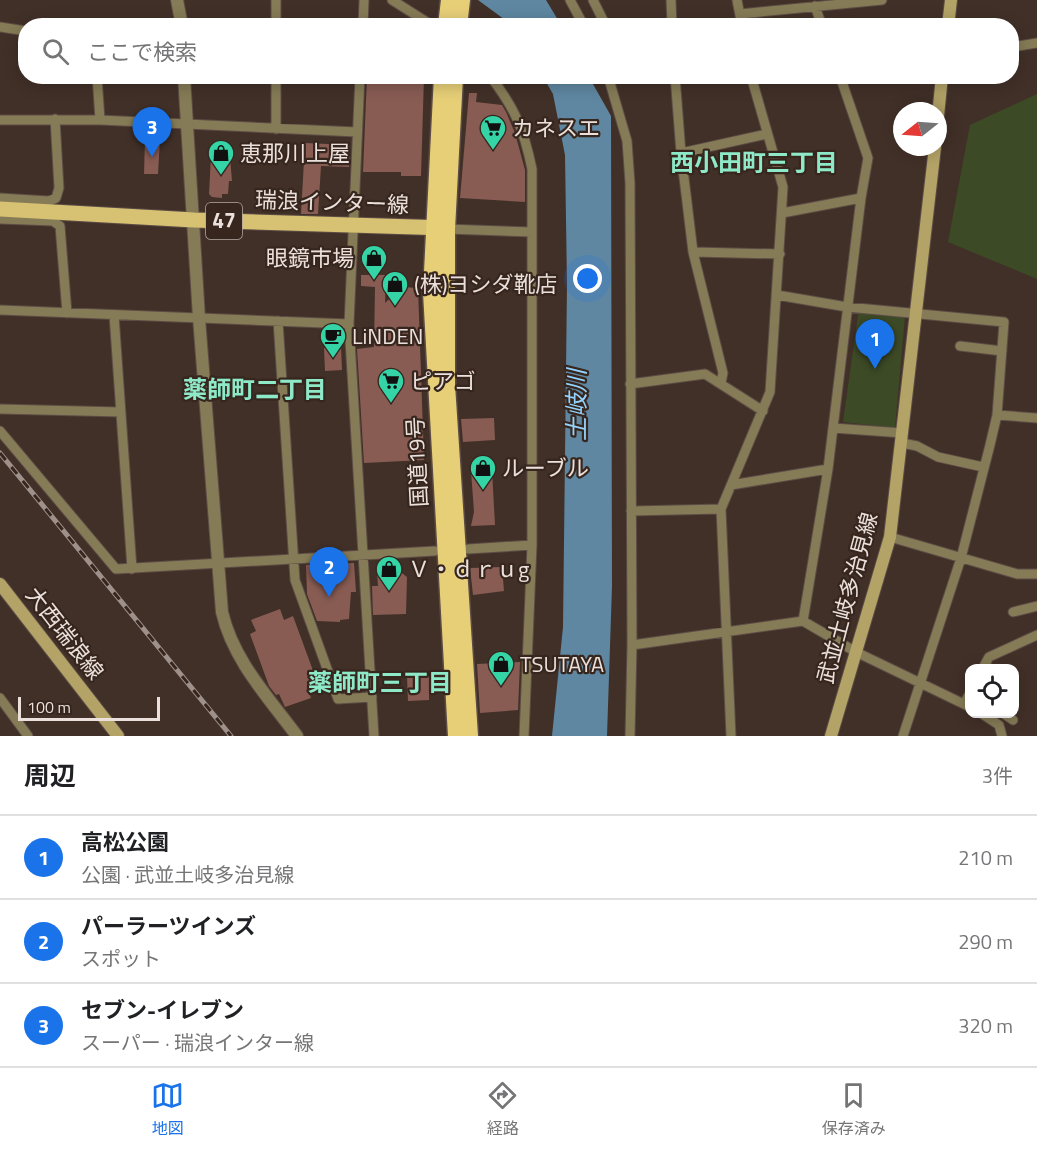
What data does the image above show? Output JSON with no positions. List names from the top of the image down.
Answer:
{
  "streets": {
    "highway": ["国道19号"],
    "main road": [
      "瑞浪インター線",
      "47",
      "武並土岐多治見線",
      "大西瑞浪線"
    ]
  },
  "crossings": [
    ["瑞浪インター線", "国道19号"]
  ],
  "districts": ["西小田町三丁目", "薬師町二丁目", "薬師町三丁目"],
  "water": ["土岐川"],
  "places": {
    "supermarket": ["カネスエ", "ピアゴ"],
    "shop": [
      "恵那川上屋",
      "眼鏡市場",
      "(株)ヨシダ靴店",
      "ルーブル",
      "Ｖ・ｄｒｕg",
      "TSUTAYA"
    ],
    "cafe": ["LiNDEN"]
  },
  "scale_bar": "100 m",
  "north": "left",
  "page": {
    "search": "ここで検索",
    "pins": ["3", "1", "2"],
    "scale": "100 m",
    "heading": ["周辺", "3件"],
    "list": [
      {
        "mark": "1",
        "name": "高松公園",
        "note": "公園 · 武並土岐多治見線",
        "value": "210 m"
      },
      {
        "mark": "2",
        "name": "パーラーツインズ",
        "note": "スポット",
        "value": "290 m"
      },
      {
        "mark": "3",
        "name": "セブン-イレブン",
        "note": "スーパー · 瑞浪インター線",
        "value": "320 m"
      }
    ],
    "nav": ["地図", "経路", "保存済み"]
  }
}
